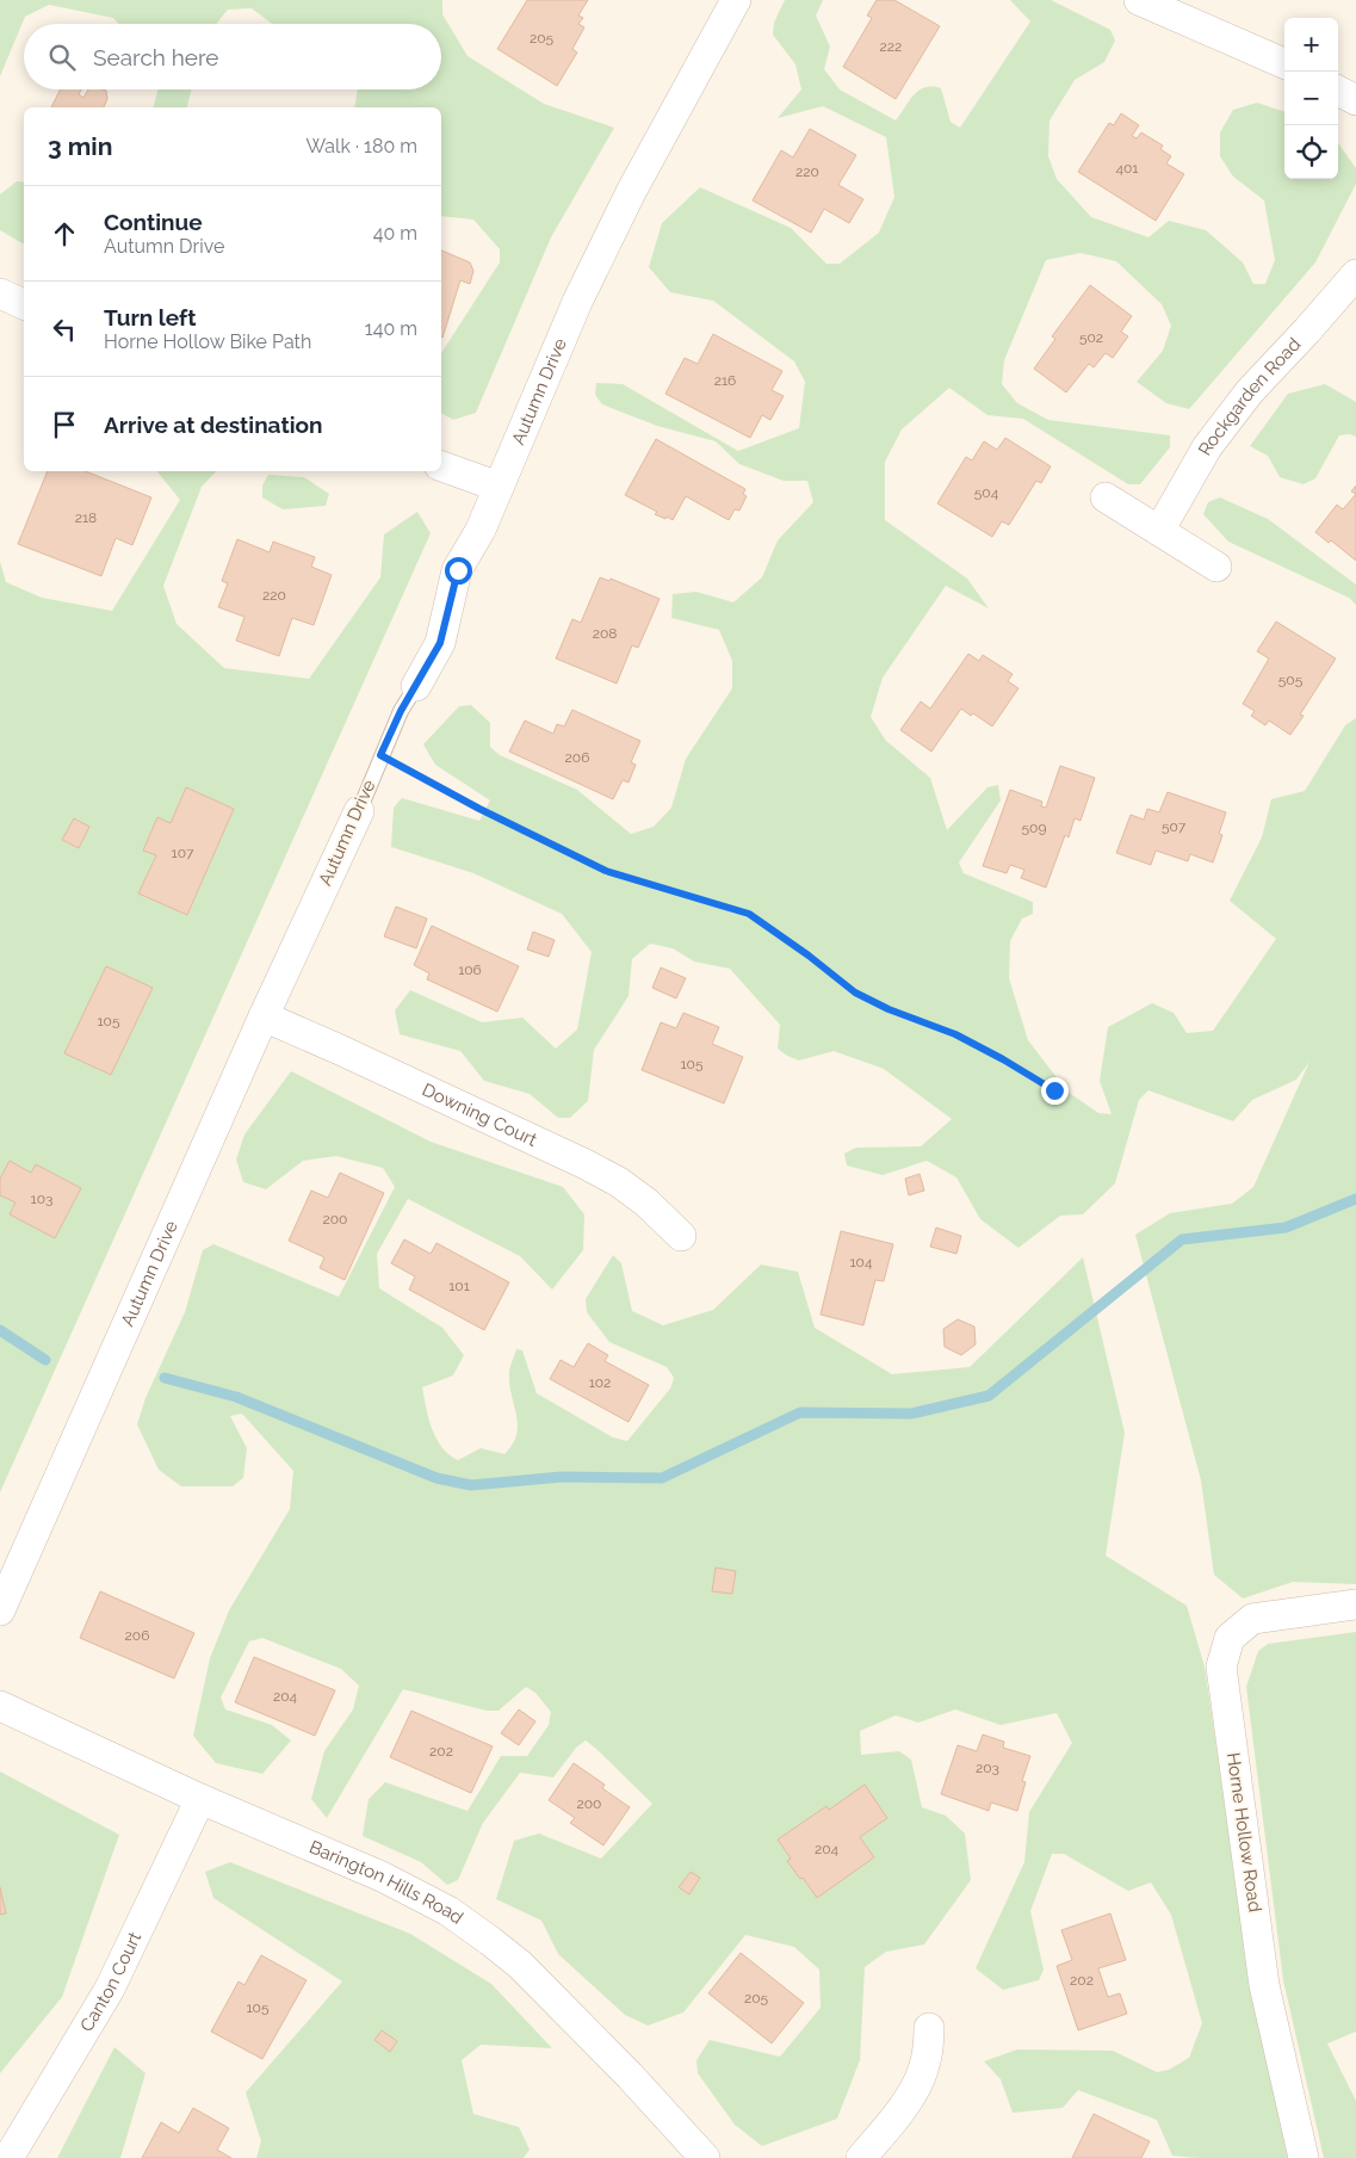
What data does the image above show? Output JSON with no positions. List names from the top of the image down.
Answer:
{
  "streets": {
    "street": [
      "Autumn Drive",
      "Rockgarden Road",
      "Downing Court",
      "Horne Hollow Road",
      "Barington Hills Road",
      "Canton Court"
    ]
  },
  "crossings": [
    ["Autumn Drive", "Downing Court"],
    ["Barington Hills Road", "Canton Court"]
  ],
  "house_numbers": [
    "205",
    "222",
    "401",
    "220",
    "502",
    "216",
    "504",
    "218",
    "220",
    "208",
    "505",
    "206",
    "507",
    "509",
    "107",
    "106",
    "105",
    "105",
    "103",
    "200",
    "104",
    "101",
    "102",
    "206",
    "204",
    "202",
    "203",
    "200",
    "204",
    "202",
    "205",
    "105"
  ],
  "page": {
    "map_buttons": ["+", "−"],
    "search": "Search here",
    "heading": ["3 min", "Walk · 180 m"],
    "list": [
      ["Continue", "Autumn Drive", "40 m"],
      ["Turn left", "Horne Hollow Bike Path", "140 m"],
      "Arrive at destination"
    ]
  }
}
